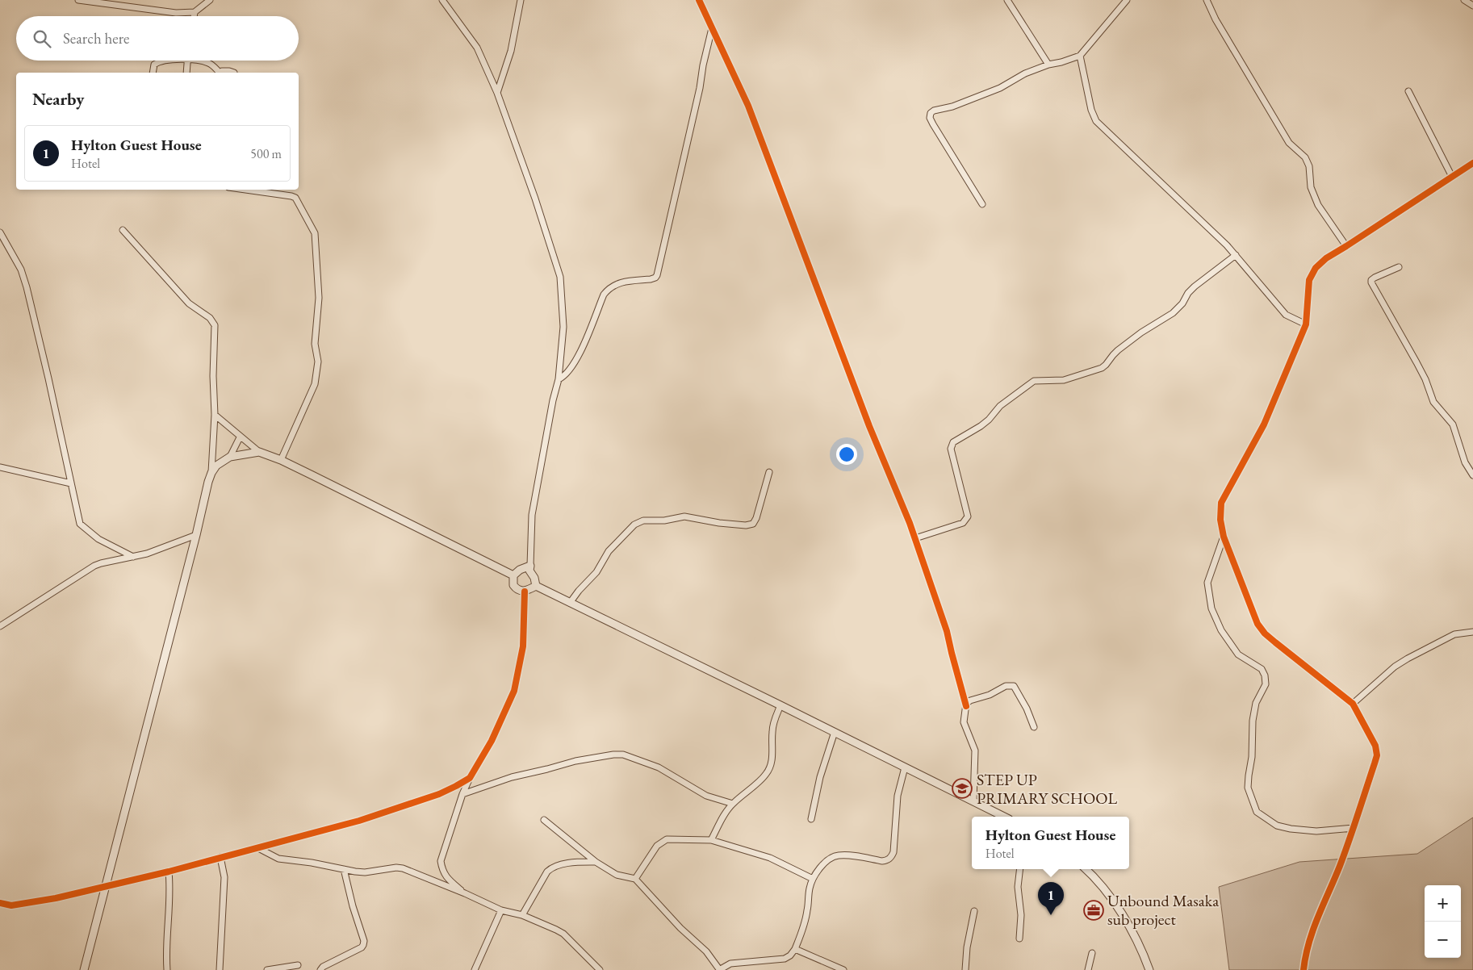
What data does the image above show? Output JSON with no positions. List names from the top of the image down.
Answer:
{
  "places": {
    "school or university": ["STEP UP PRIMARY SCHOOL"],
    "office": ["Unbound Masaka sub project"]
  },
  "page": {
    "search": "Search here",
    "heading": "Nearby",
    "list": [
      {
        "mark": "1",
        "name": "Hylton Guest House",
        "note": "Hotel",
        "value": "500 m"
      }
    ],
    "popup": ["Hylton Guest House", "Hotel"],
    "pins": "1",
    "map_buttons": ["+", "−"]
  }
}
